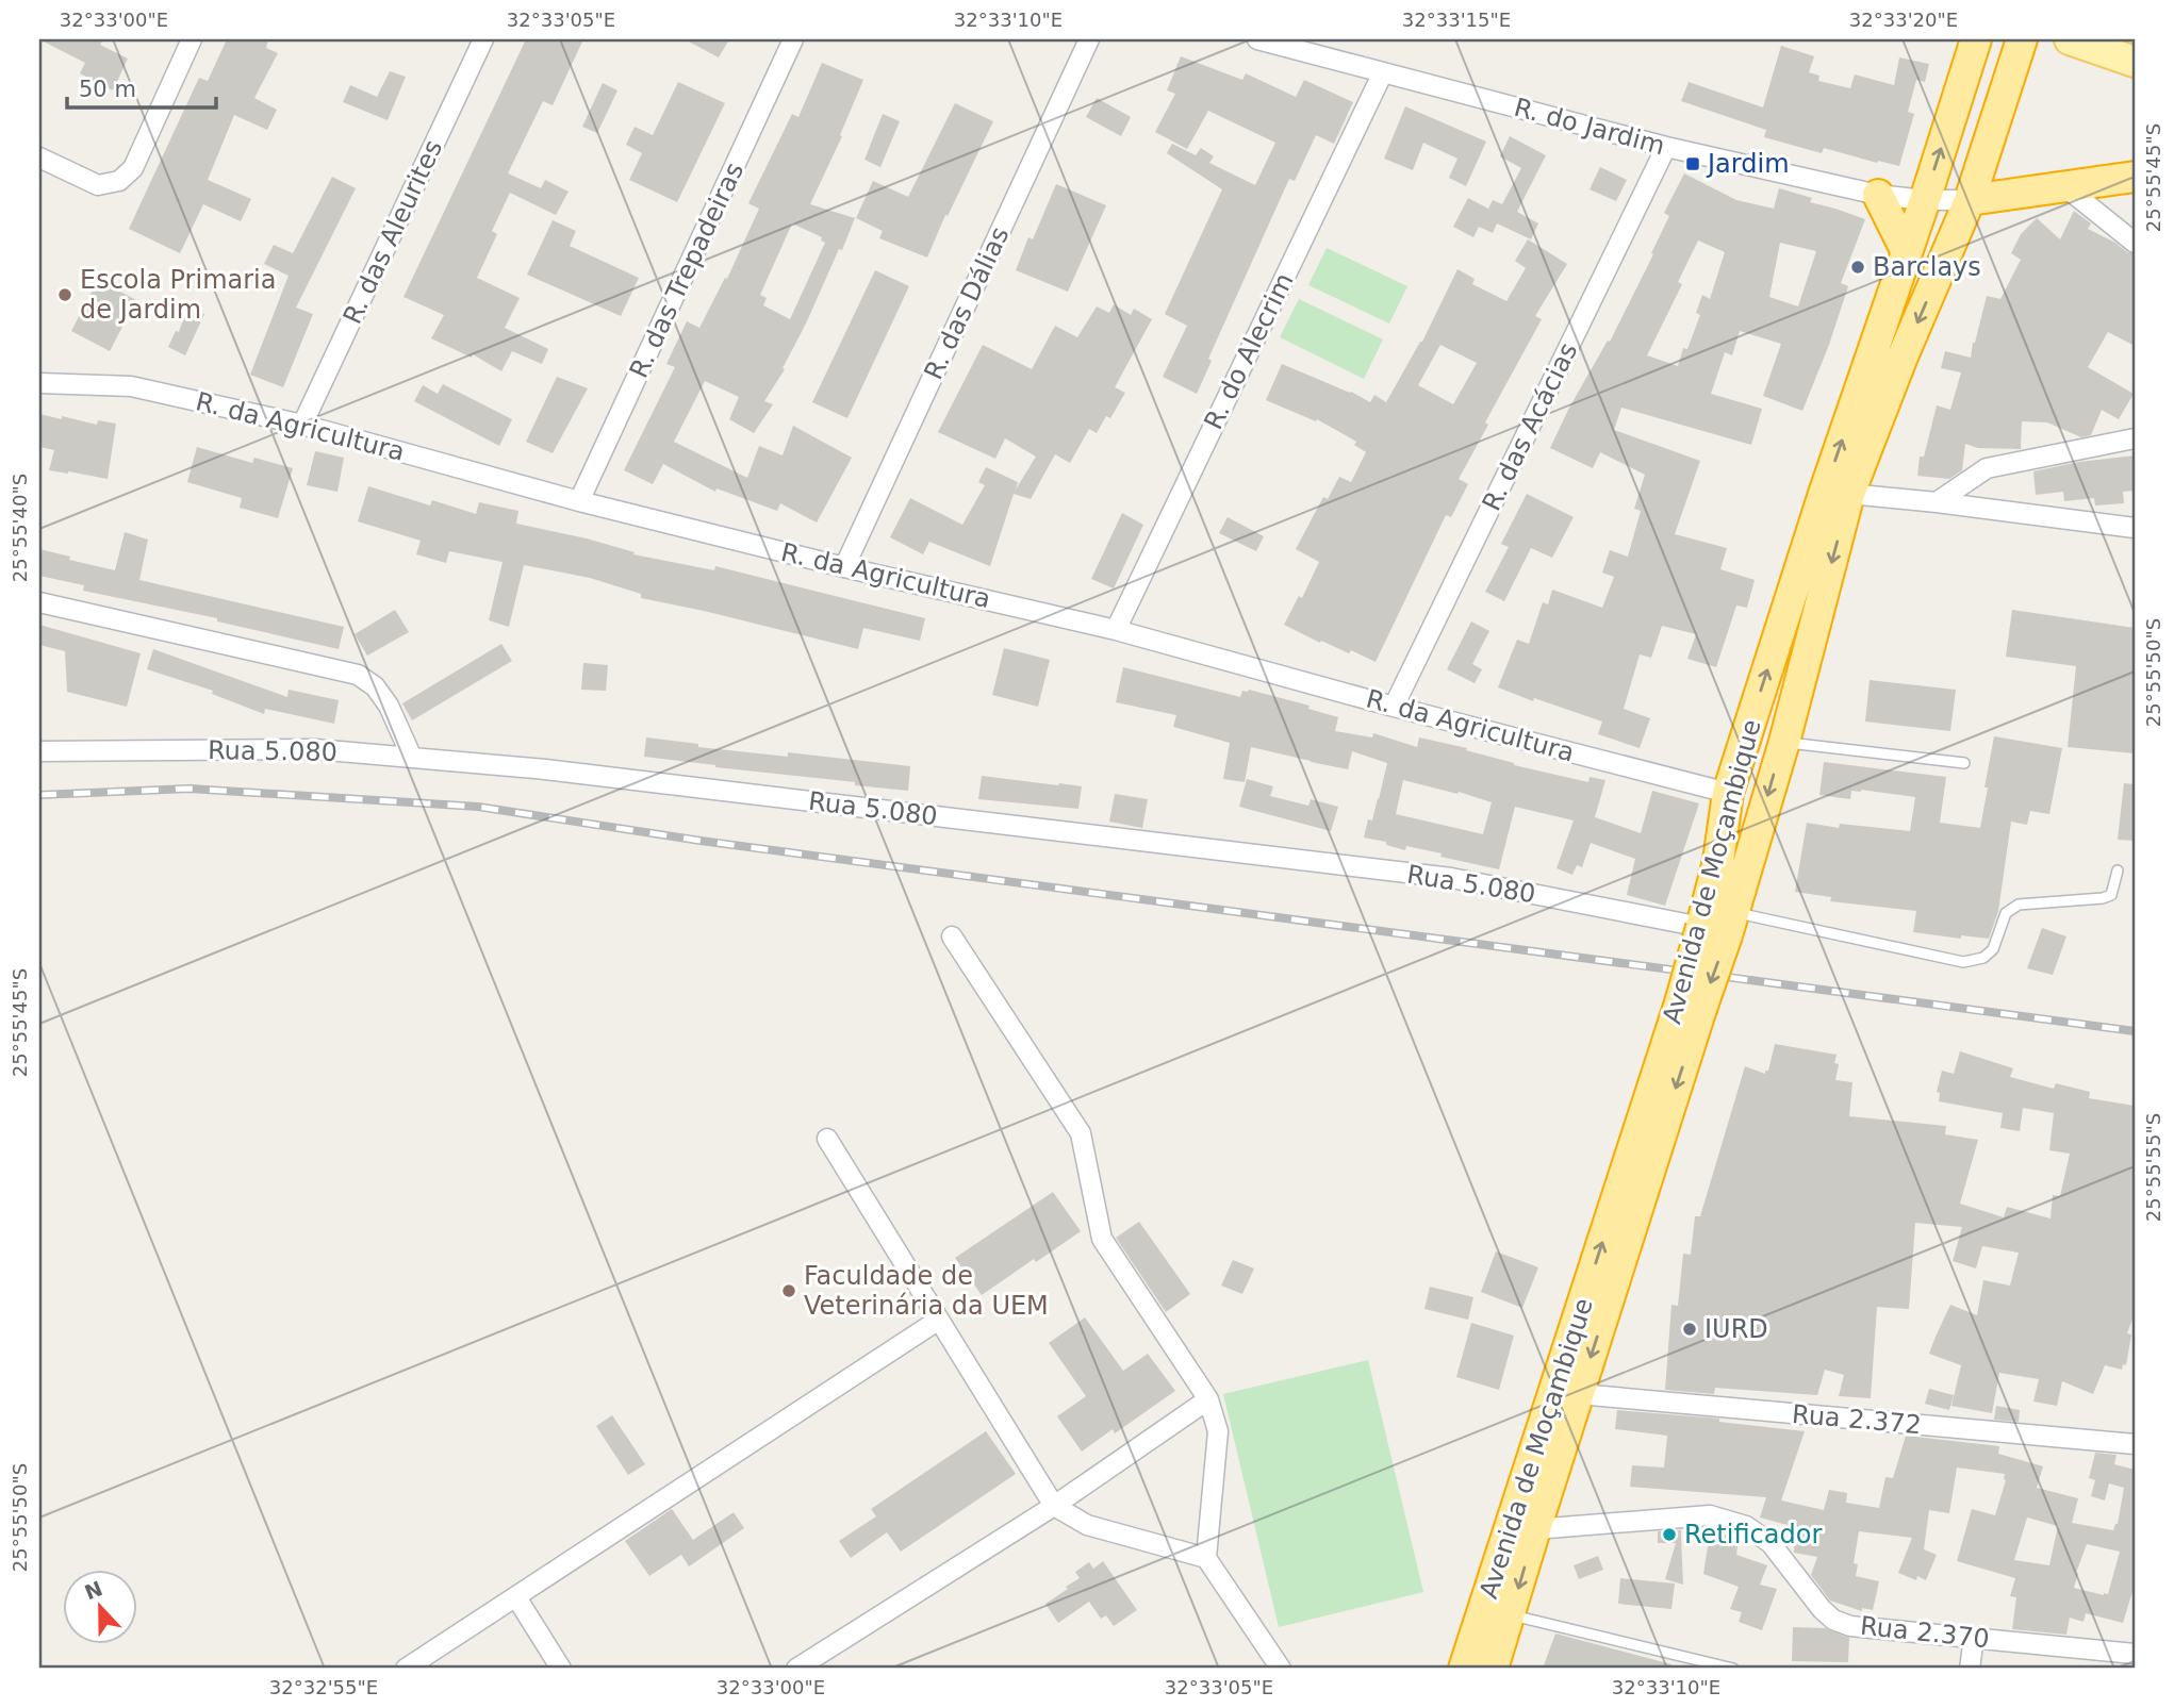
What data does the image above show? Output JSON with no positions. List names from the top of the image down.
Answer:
{
  "streets": {
    "highway": ["Avenida de Moçambique"],
    "street": [
      "R. do Jardim",
      "R. das Aleurites",
      "R. das Trepadeiras",
      "R. das Dálias",
      "R. do Alecrim",
      "R. da Agricultura",
      "R. das Acácias",
      "Rua 5.080",
      "Rua 2.372",
      "Rua 2.370"
    ]
  },
  "crossings": [
    ["R. do Jardim", "R. do Alecrim"],
    ["R. do Jardim", "R. das Acácias"],
    ["R. do Jardim", "Avenida de Moçambique"],
    ["R. das Aleurites", "R. da Agricultura"],
    ["R. das Trepadeiras", "R. da Agricultura"],
    ["R. das Dálias", "R. da Agricultura"],
    ["R. do Alecrim", "R. da Agricultura"],
    ["R. da Agricultura", "R. das Acácias"],
    ["R. da Agricultura", "Avenida de Moçambique"],
    ["Rua 5.080", "Avenida de Moçambique"],
    ["Avenida de Moçambique", "Rua 2.372"],
    ["Avenida de Moçambique", "Rua 2.370"]
  ],
  "places": {
    "transit": ["Jardim"],
    "other": [
      "Barclays",
      "Escola Primaria de Jardim",
      "Faculdade de Veterinária da UEM",
      "IURD",
      "Retificador"
    ]
  },
  "scale_bar": "50 m",
  "north": "top",
  "coordinates": [
    "32°33'00\"E",
    "32°33'05\"E",
    "32°33'10\"E",
    "32°33'15\"E",
    "32°33'20\"E",
    "25°55'45\"S",
    "25°55'40\"S",
    "25°55'50\"S",
    "25°55'55\"S",
    "32°32'55\"E"
  ]
}
